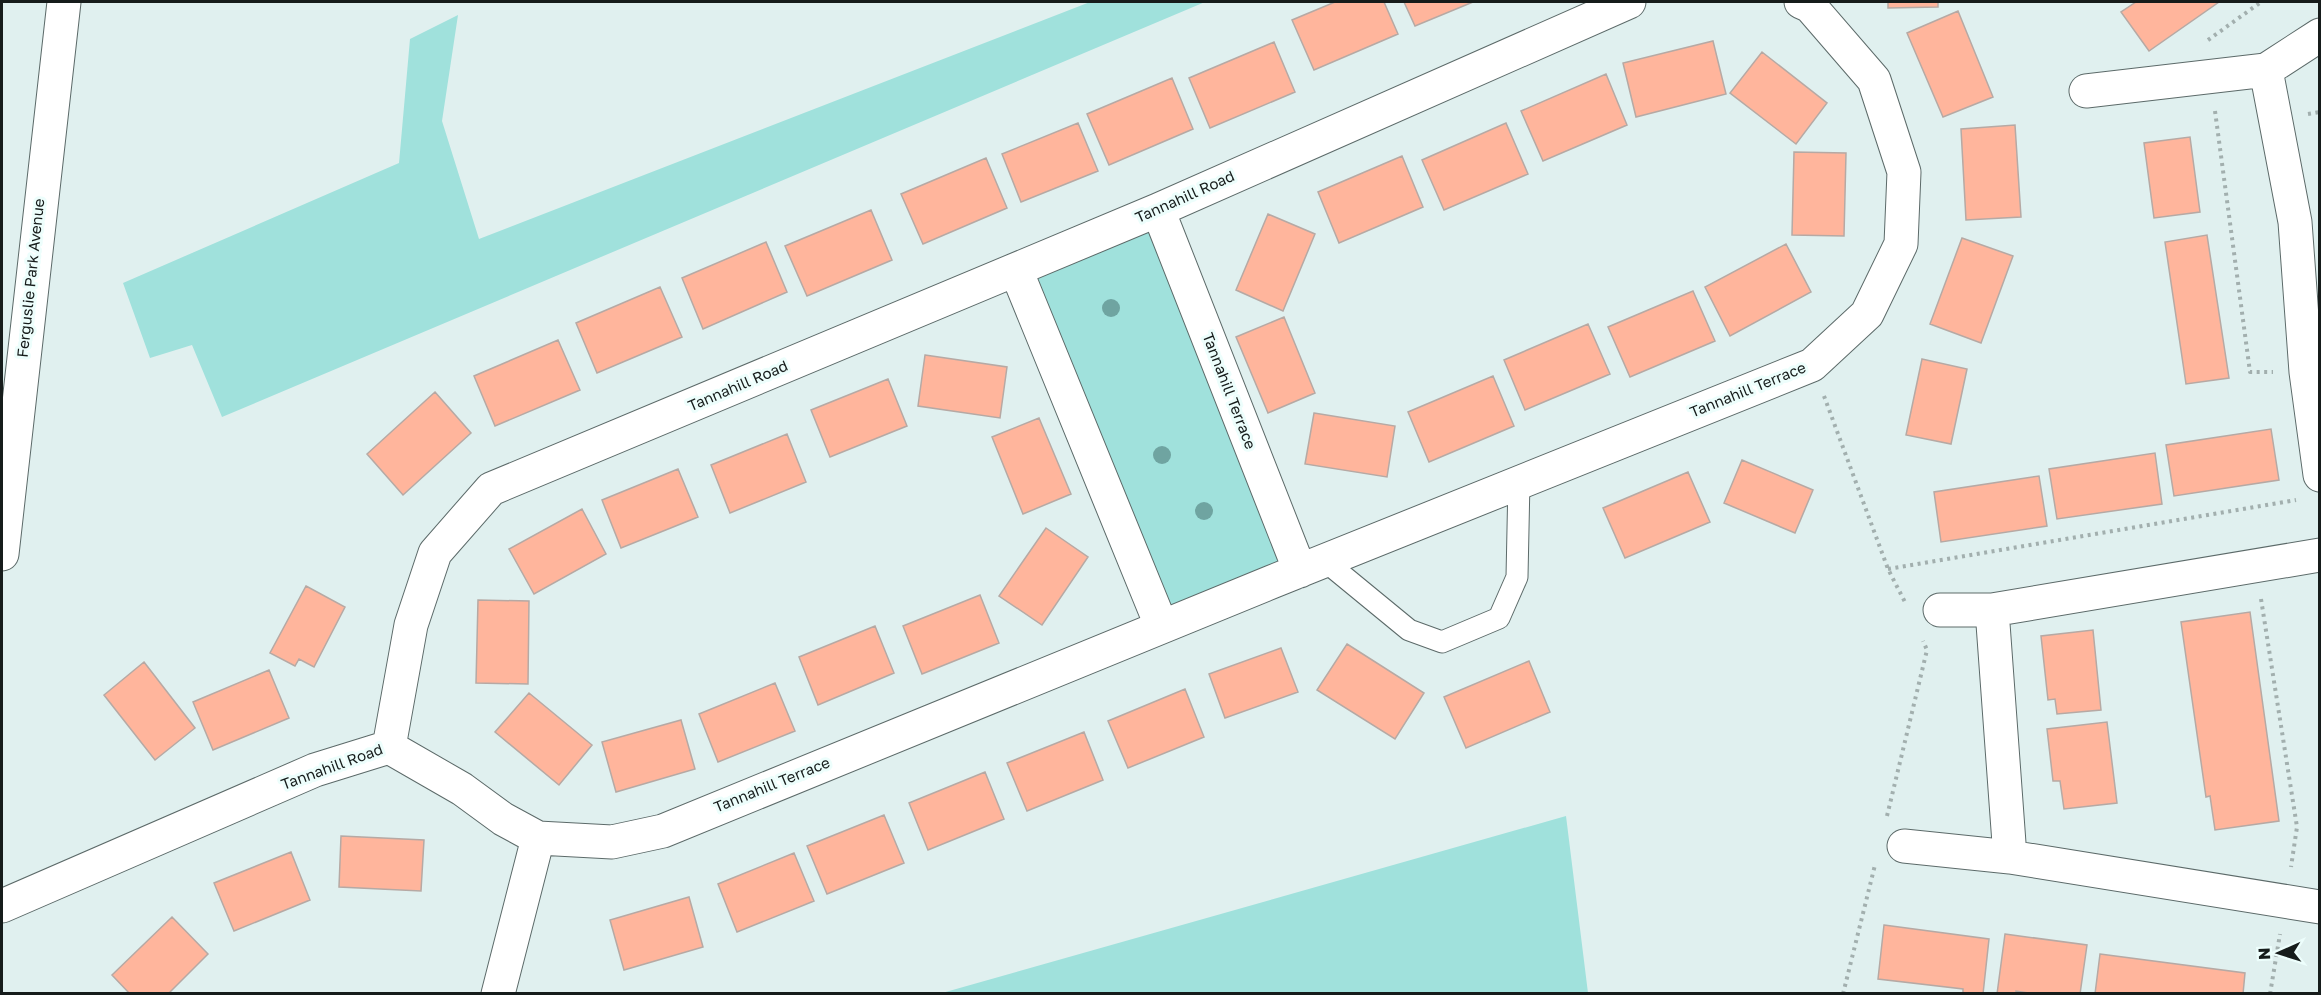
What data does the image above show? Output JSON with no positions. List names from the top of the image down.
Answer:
{
  "streets": {
    "street": ["Tannahill Road", "Ferguslie Park Avenue", "Tannahill Terrace"]
  },
  "crossings": [
    ["Tannahill Road", "Tannahill Terrace"]
  ],
  "north": "left"
}
